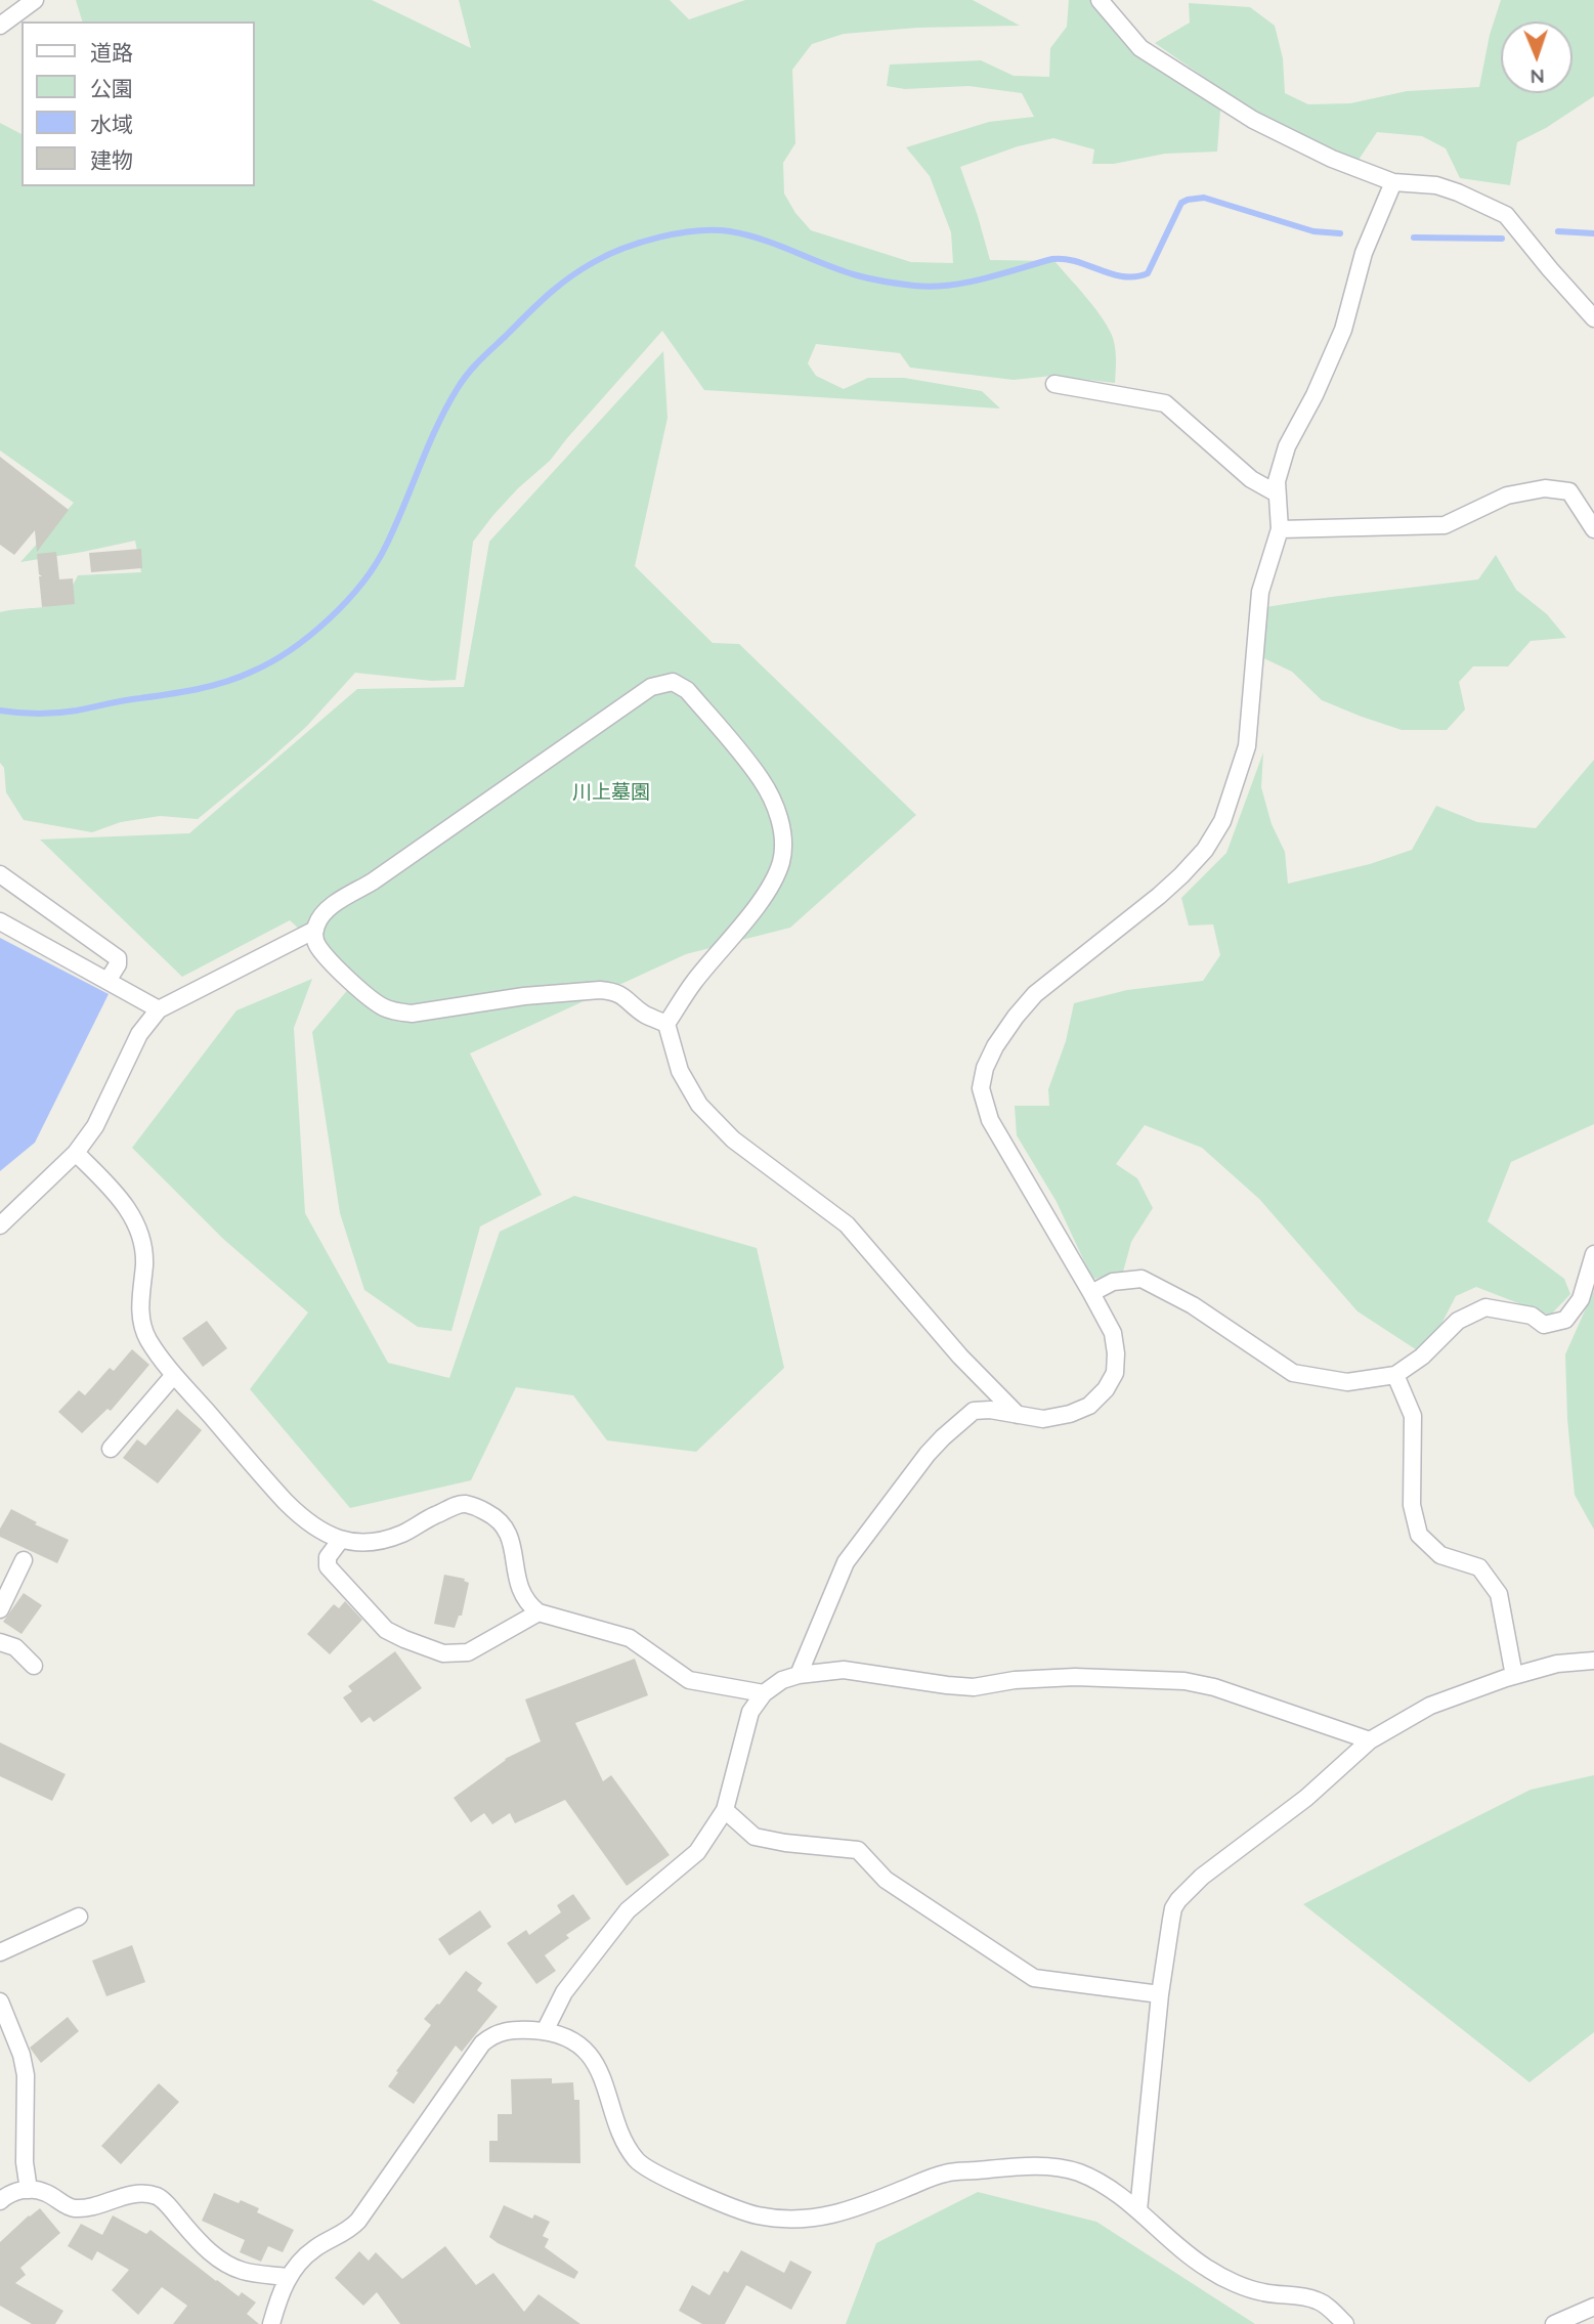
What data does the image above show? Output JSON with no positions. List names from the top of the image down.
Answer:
{
  "parks": ["川上墓園"],
  "legend": [
    "道路",
    "公園",
    "水域",
    "建物"
  ],
  "north": "bottom"
}
